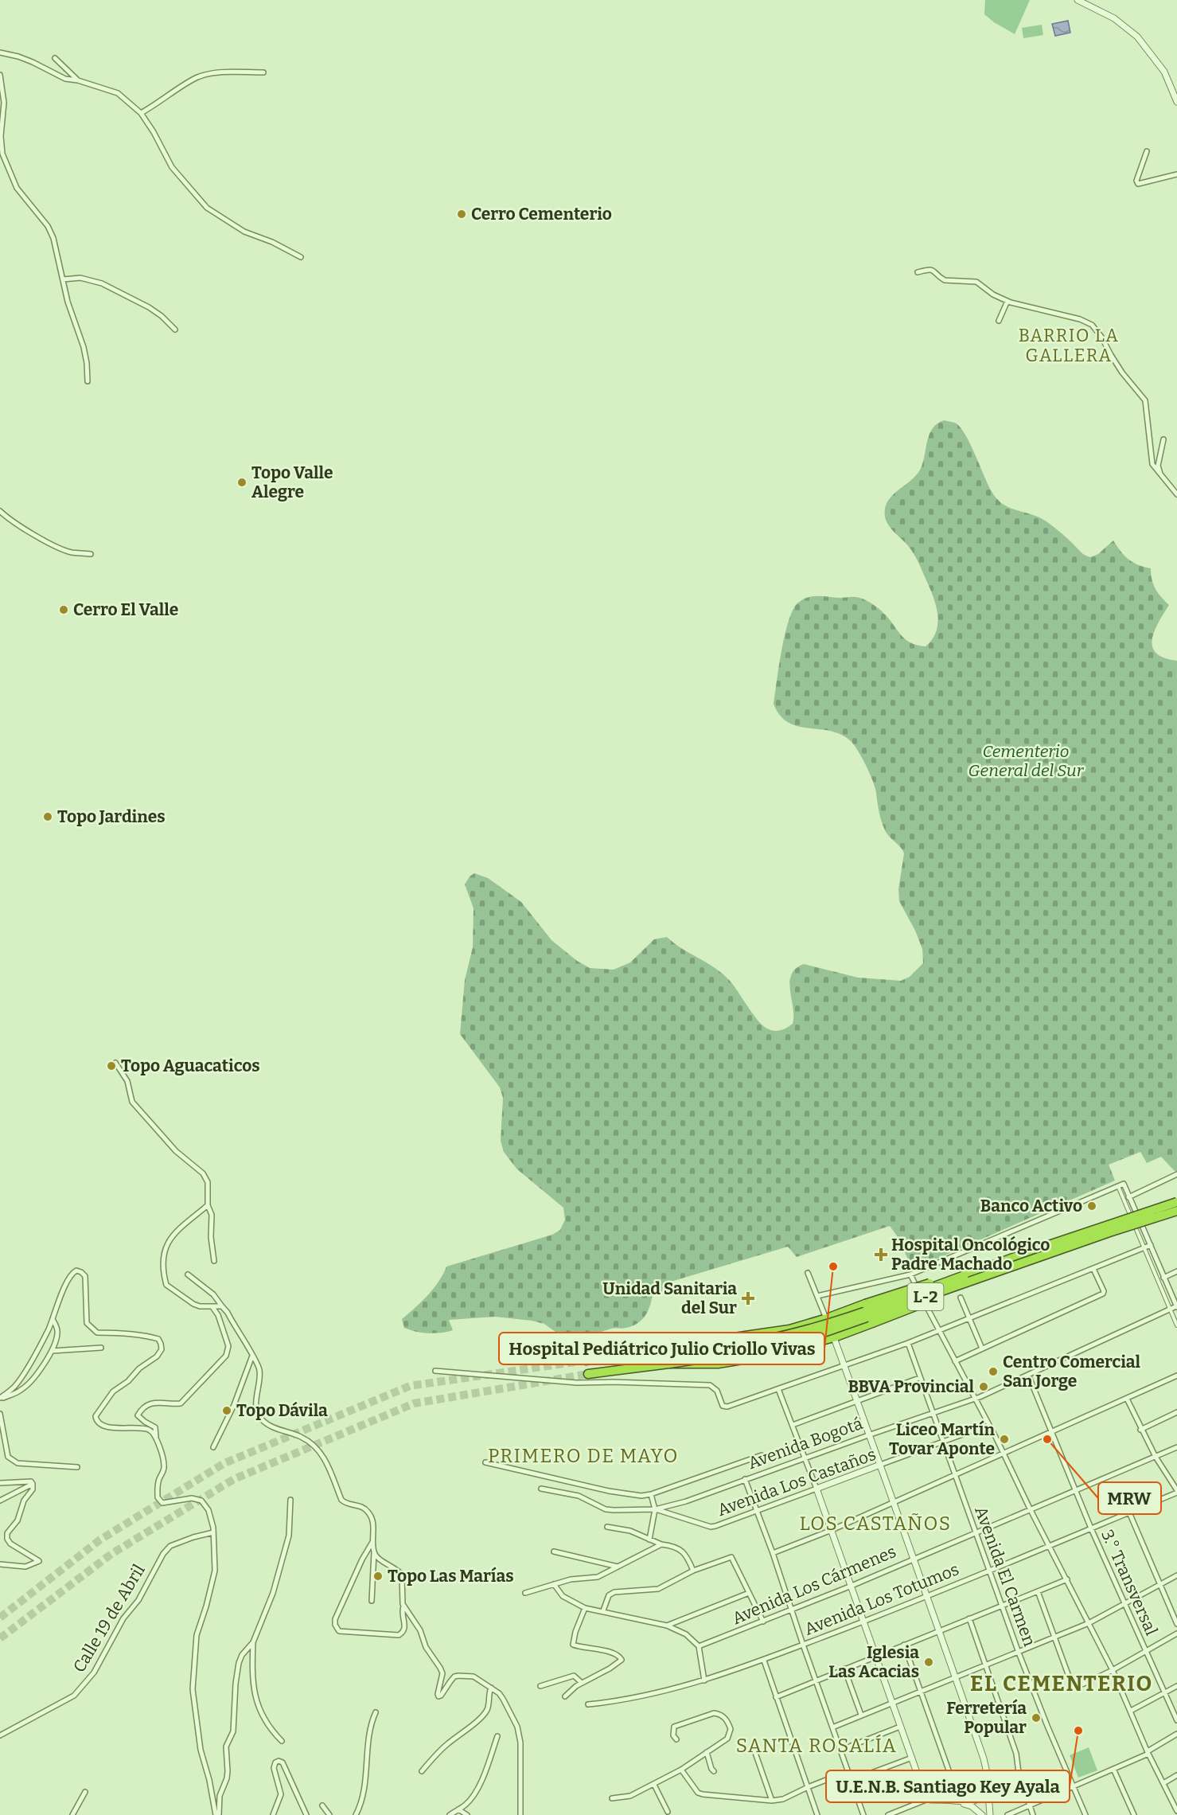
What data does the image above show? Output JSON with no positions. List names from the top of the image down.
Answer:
{
  "streets": {
    "highway": ["L-2"],
    "street": [
      "Avenida Bogotá",
      "Avenida Los Castaños",
      "Avenida El Carmen",
      "3.° Transversal",
      "Avenida Los Cármenes",
      "Avenida Los Totumos",
      "Calle 19 de Abril"
    ]
  },
  "crossings": [
    ["Avenida Bogotá", "Avenida Los Castaños"],
    ["Avenida Bogotá", "Avenida El Carmen"],
    ["Avenida Bogotá", "3.° Transversal"],
    ["Avenida Los Castaños", "Avenida El Carmen"],
    ["Avenida El Carmen", "Avenida Los Cármenes"],
    ["Avenida El Carmen", "Avenida Los Totumos"],
    ["3.° Transversal", "Avenida Los Cármenes"],
    ["3.° Transversal", "Avenida Los Totumos"]
  ],
  "districts": [
    "BARRIO LA GALLERA",
    "PRIMERO DE MAYO",
    "LOS CASTAÑOS",
    "EL CEMENTERIO",
    "SANTA ROSALÍA"
  ],
  "parks": ["Cementerio General del Sur"],
  "places": {
    "other": [
      "Cerro Cementerio",
      "Topo Valle Alegre",
      "Cerro El Valle",
      "Topo Jardines",
      "Topo Aguacaticos",
      "Banco Activo",
      "Hospital Pediátrico Julio Criollo Vivas",
      "Centro Comercial San Jorge",
      "BBVA Provincial",
      "Topo Dávila",
      "Liceo Martín Tovar Aponte",
      "MRW",
      "Topo Las Marías",
      "Iglesia Las Acacias",
      "Ferretería Popular",
      "U.E.N.B. Santiago Key Ayala"
    ],
    "health": ["Hospital Oncológico Padre Machado", "Unidad Sanitaria del Sur"]
  }
}
